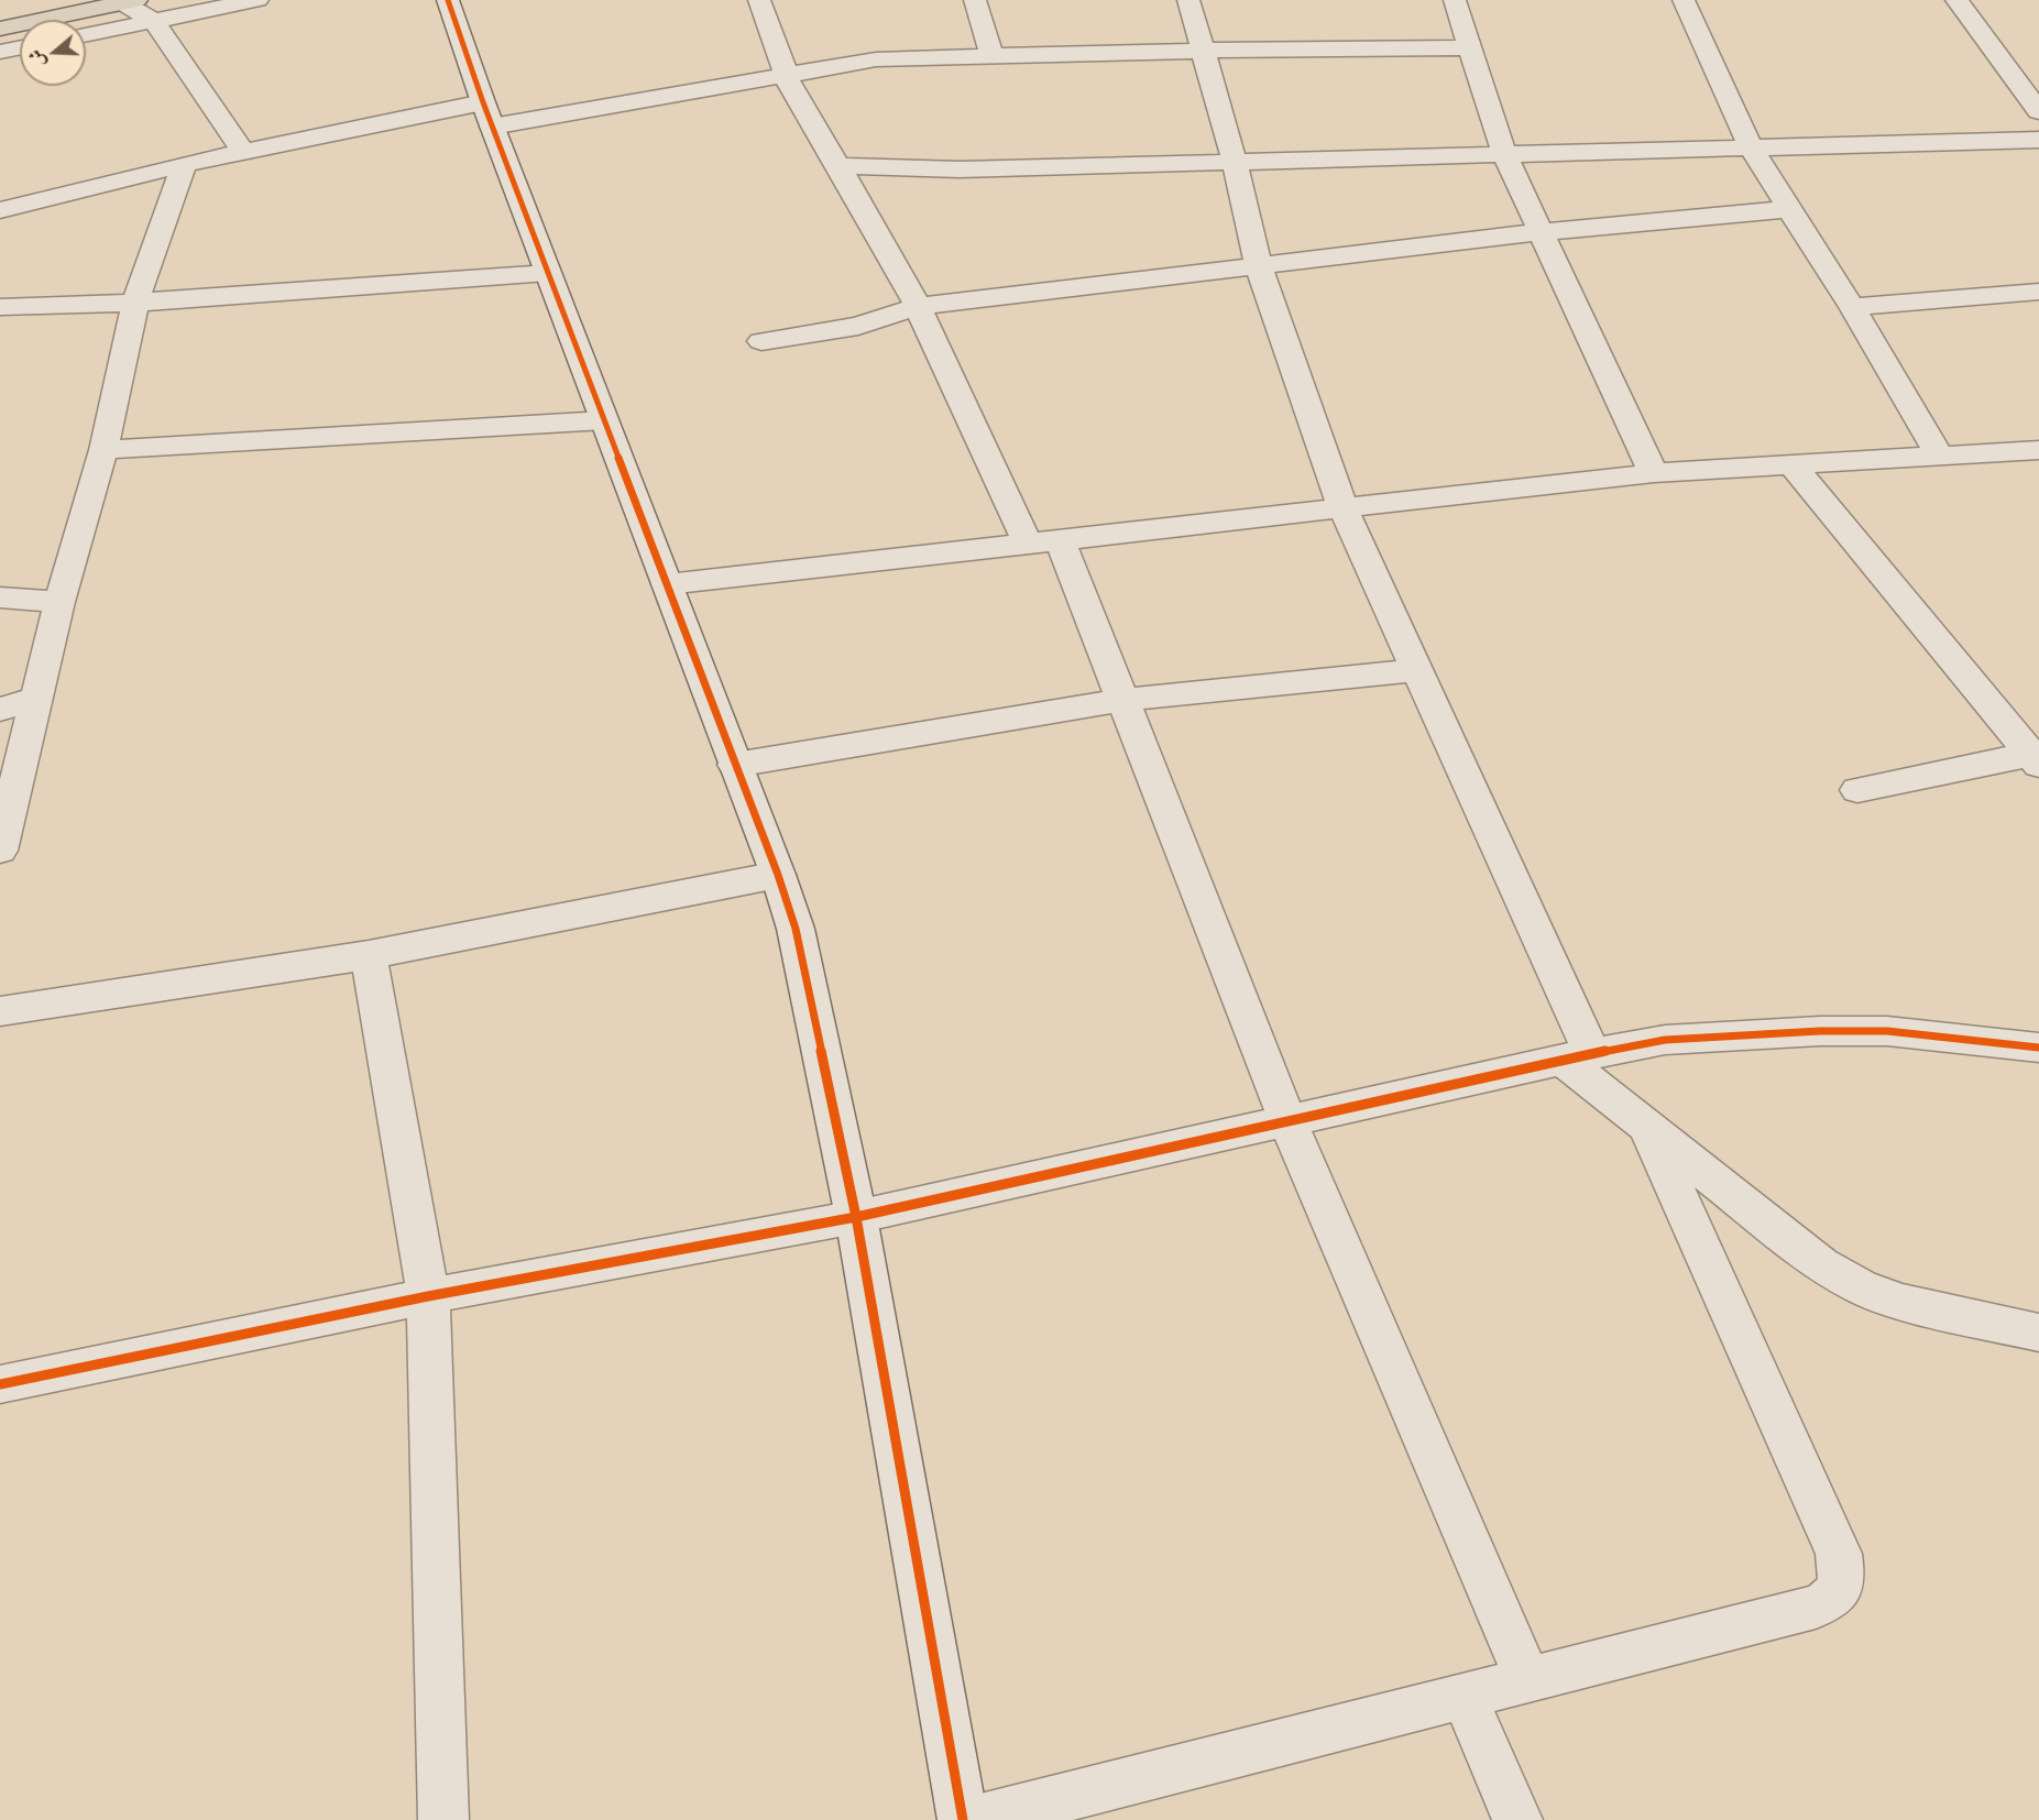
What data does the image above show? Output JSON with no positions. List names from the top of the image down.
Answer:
{
  "north": "left"
}
